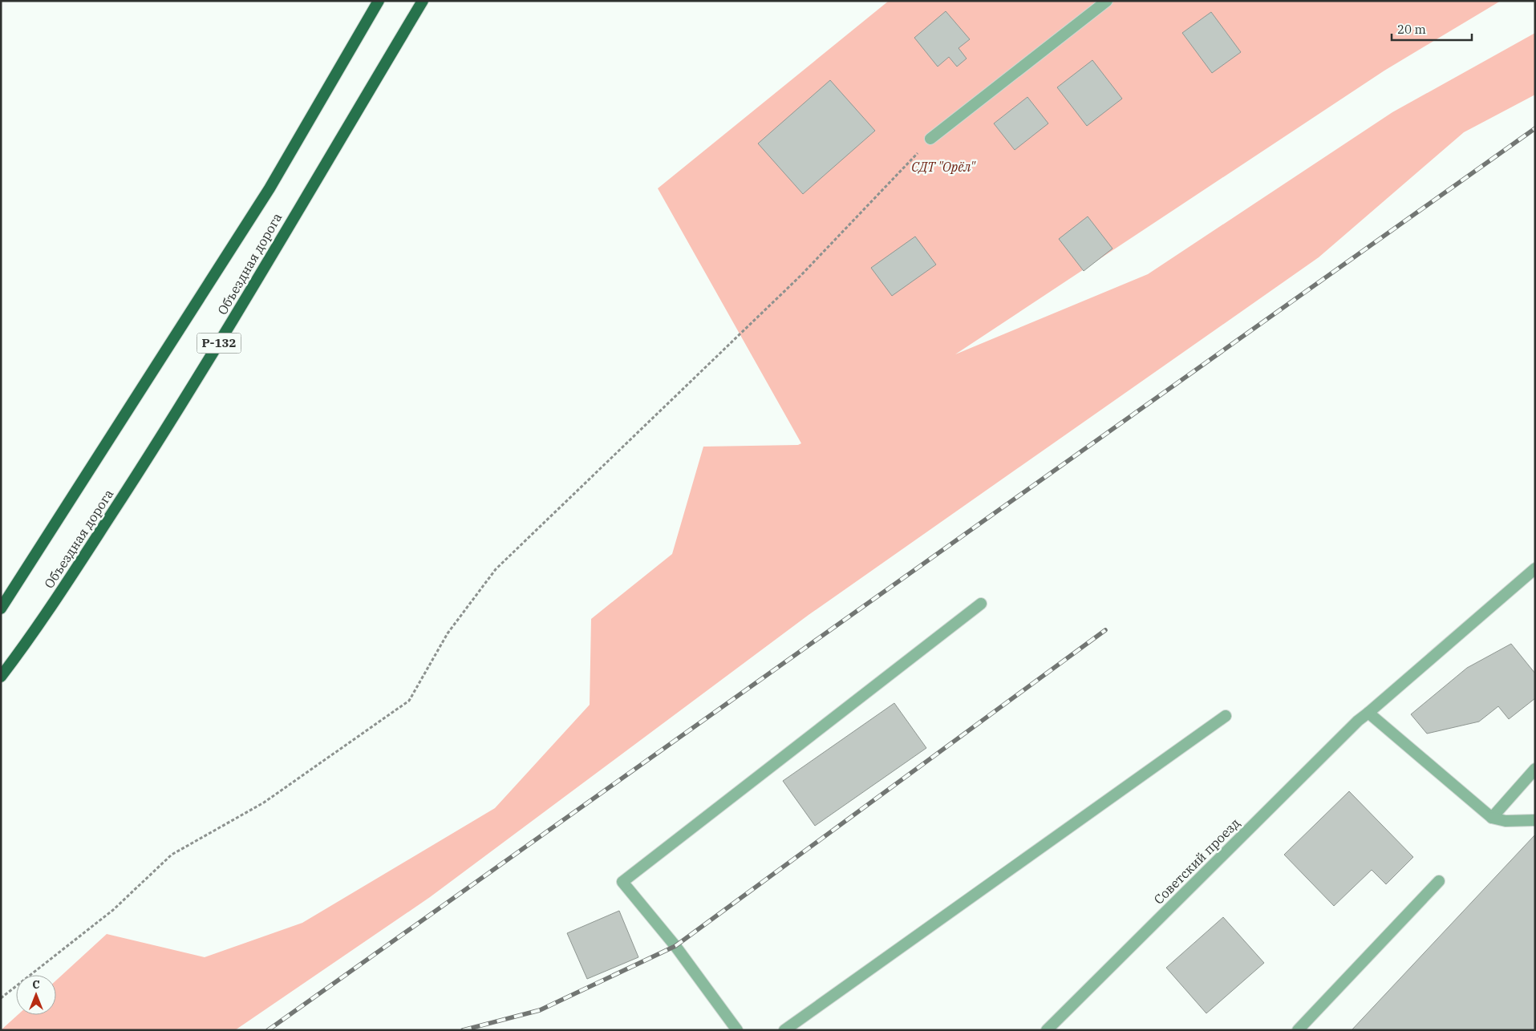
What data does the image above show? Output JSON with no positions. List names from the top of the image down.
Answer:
{
  "streets": {
    "highway": ["Объездная дорога", "Р-132"],
    "street": ["Советский проезд"]
  },
  "parks": ["СДТ \"Орёл\""],
  "scale_bar": "20 m",
  "north": "top"
}
